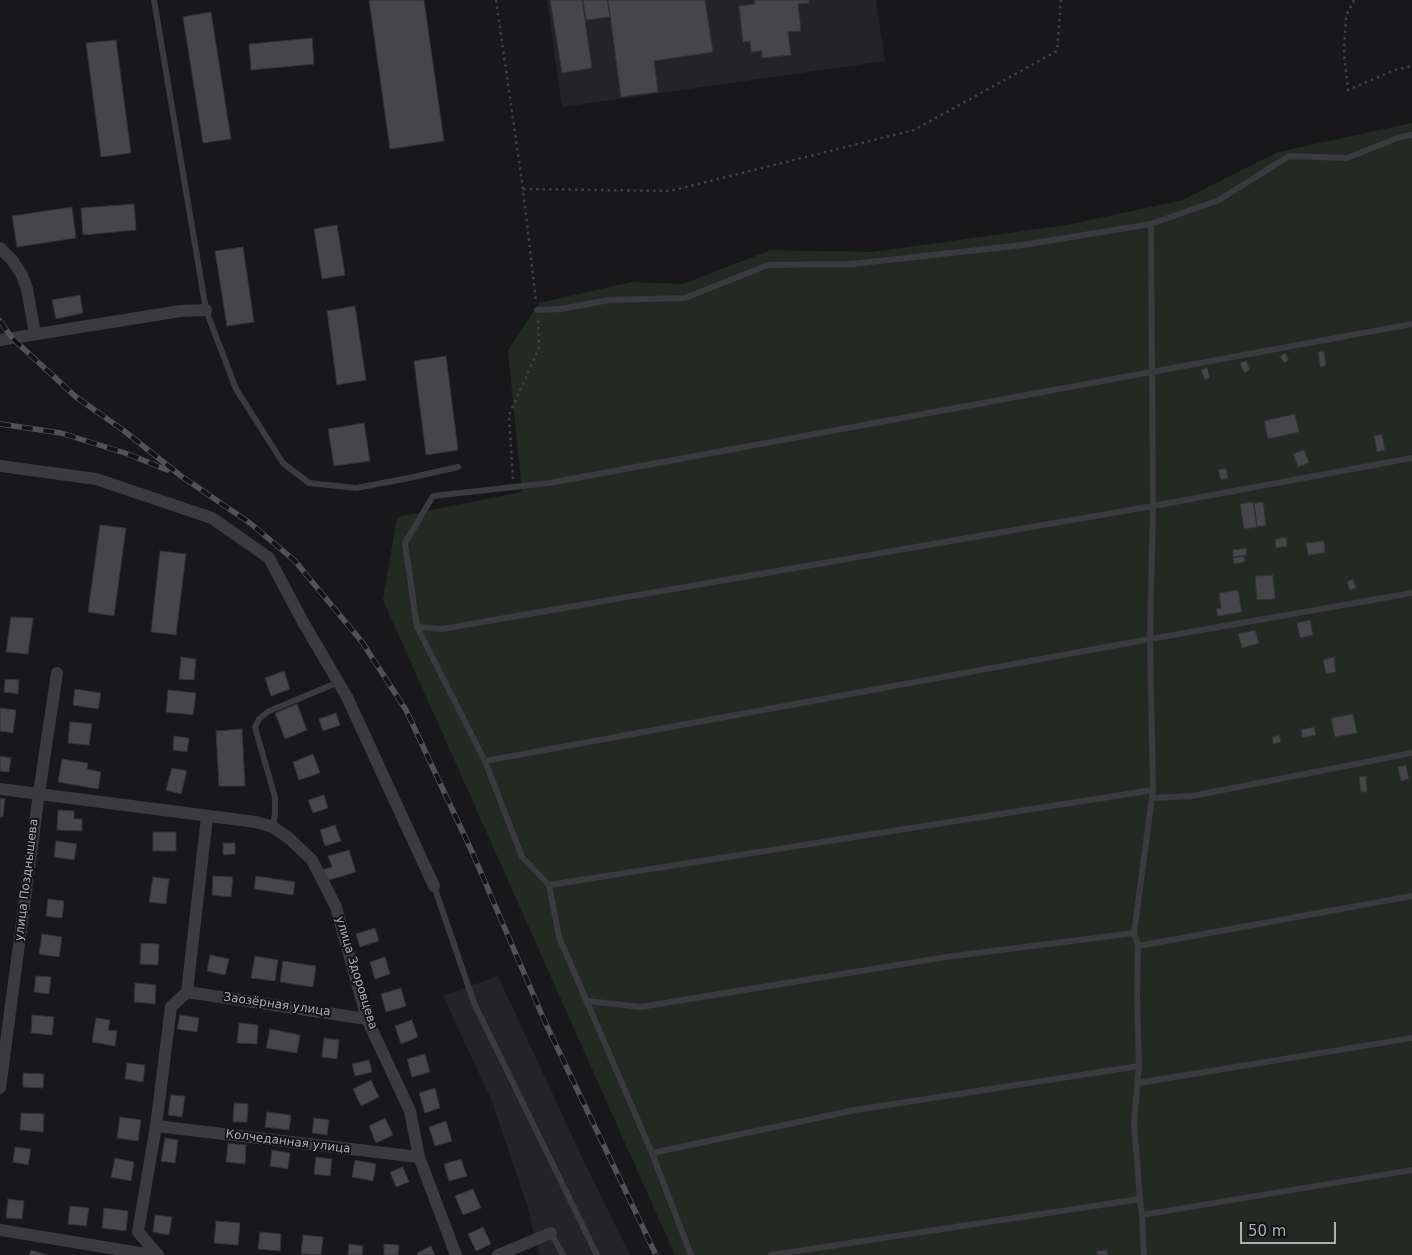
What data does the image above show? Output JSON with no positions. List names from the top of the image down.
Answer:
{
  "streets": {
    "street": [
      "улица Позднышева",
      "улица Здоровцева",
      "Заозёрная улица",
      "Колчеданная улица"
    ]
  },
  "crossings": [
    ["улица Позднышева", "улица Здоровцева"],
    ["улица Здоровцева", "Заозёрная улица"],
    ["улица Здоровцева", "Колчеданная улица"]
  ],
  "scale_bar": "50 m"
}
